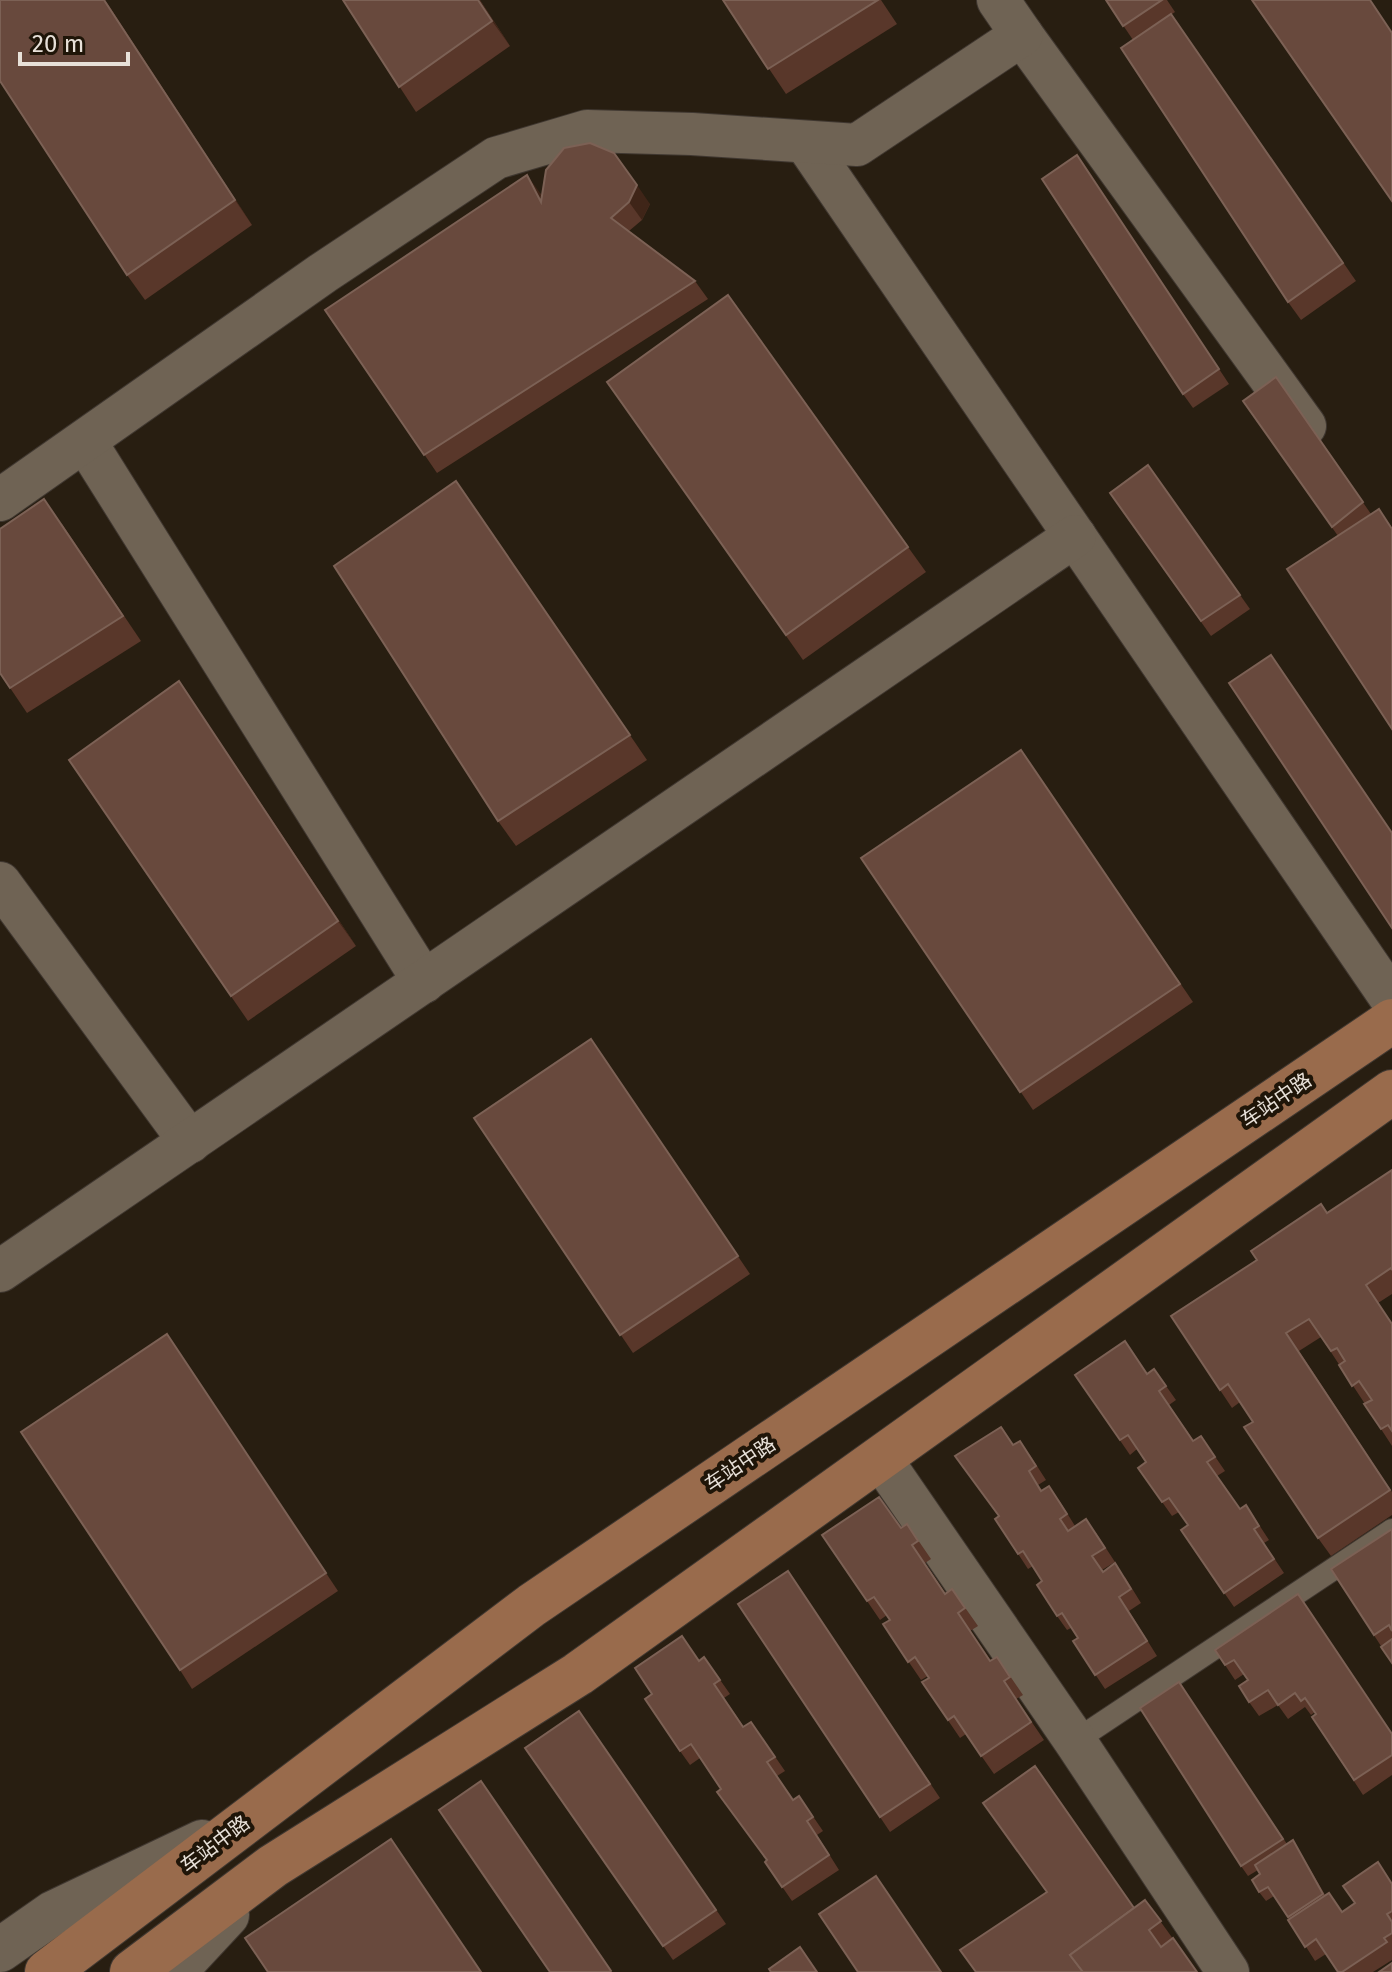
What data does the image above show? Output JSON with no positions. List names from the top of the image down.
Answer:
{
  "streets": {
    "main road": ["车站中路"]
  },
  "scale_bar": "20 m"
}
